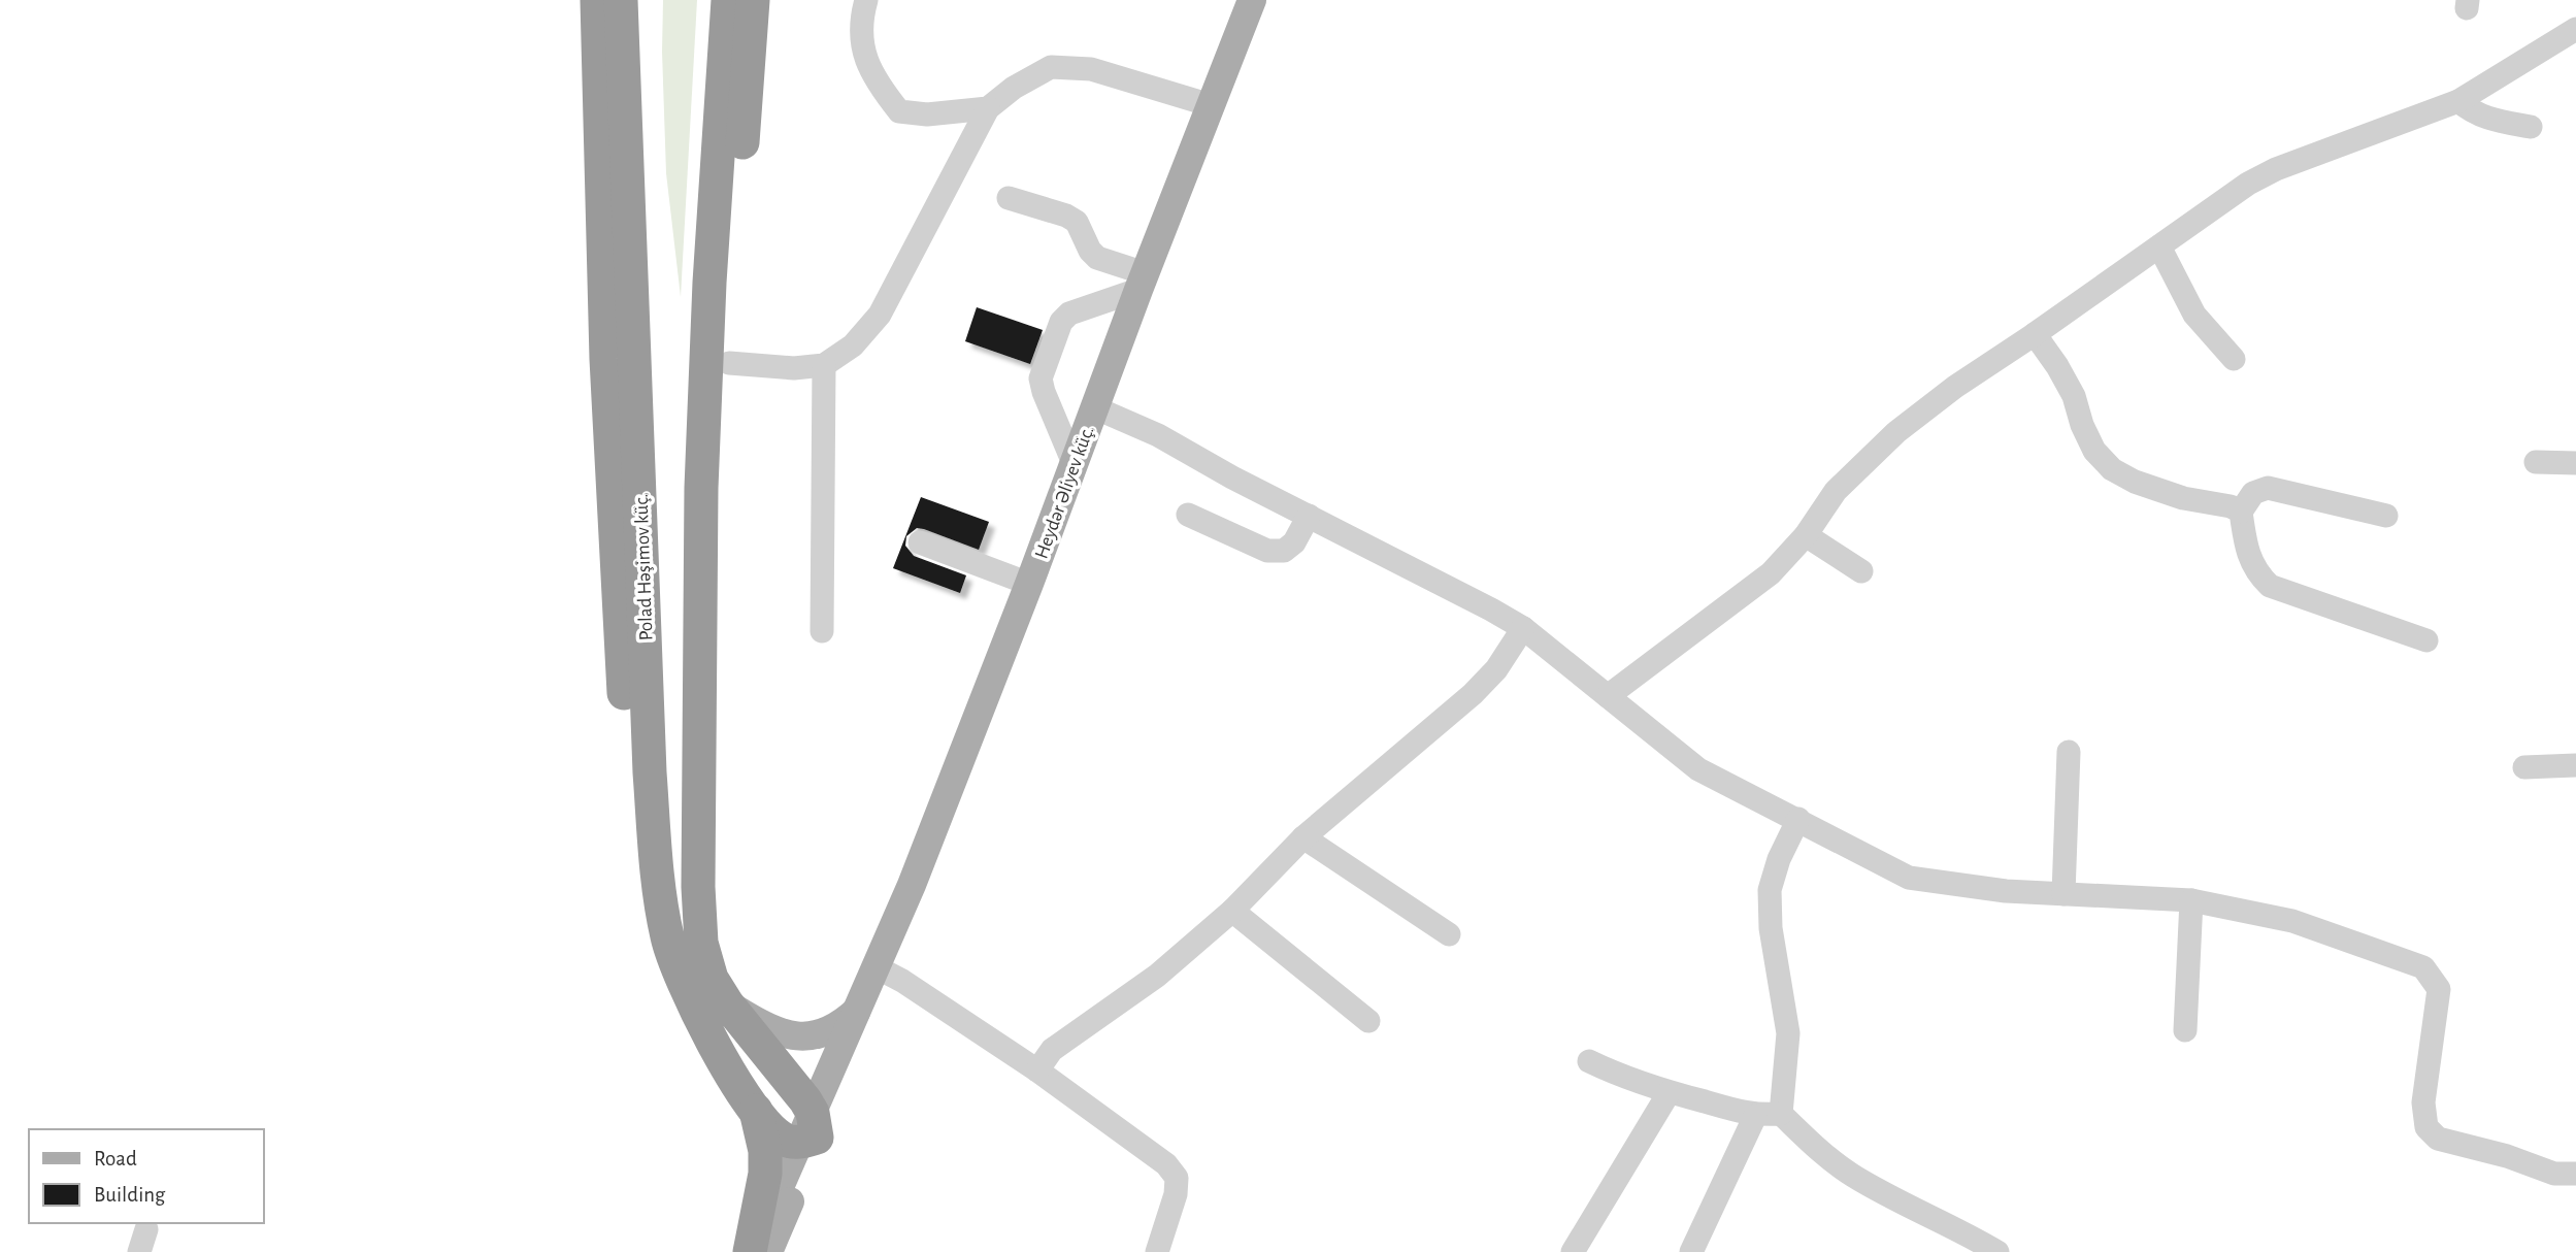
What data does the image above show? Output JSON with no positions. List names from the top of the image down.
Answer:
{
  "streets": {
    "highway": ["Polad Həşimov küç."],
    "main road": ["Heydər Əliyev küç."]
  },
  "legend": ["Road", "Building"]
}
